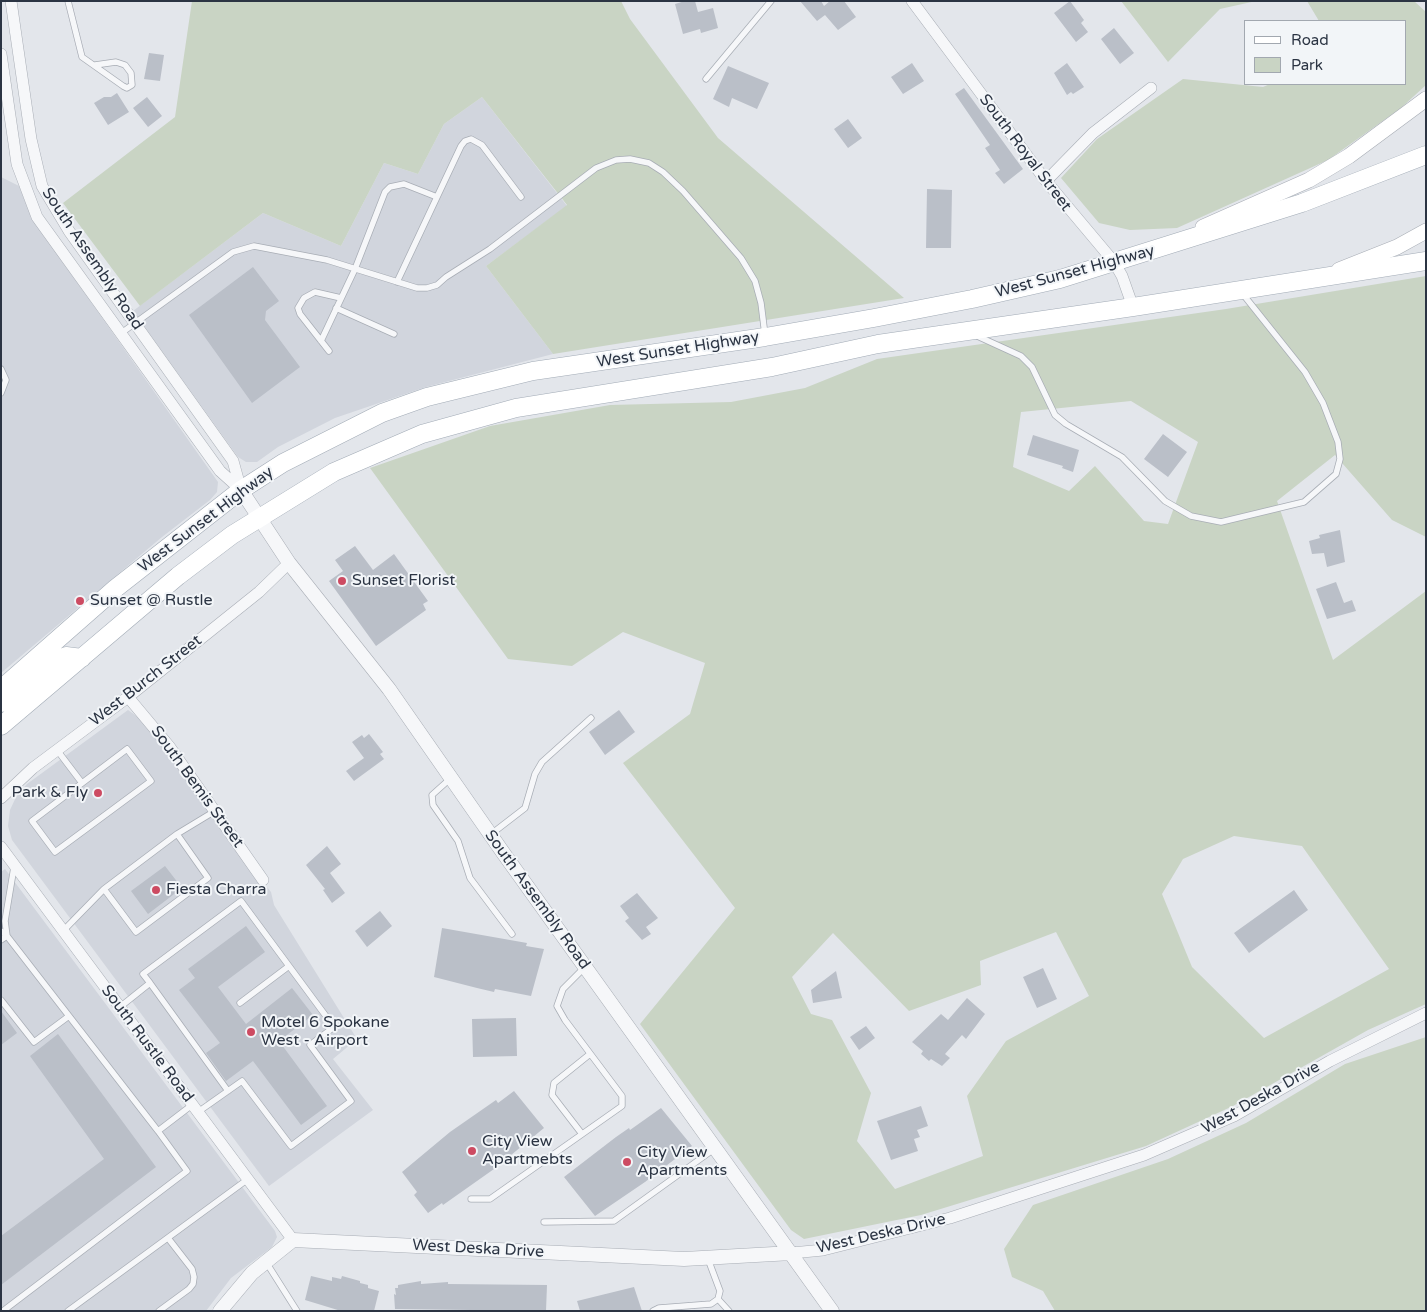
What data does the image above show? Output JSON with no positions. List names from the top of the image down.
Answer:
{
  "streets": {
    "main road": ["West Sunset Highway"],
    "street": [
      "South Royal Street",
      "South Assembly Road",
      "West Burch Street",
      "South Bemis Street",
      "South Rustle Road",
      "West Deska Drive"
    ]
  },
  "crossings": [
    ["South Royal Street", "West Sunset Highway"],
    ["South Assembly Road", "West Sunset Highway"],
    ["South Assembly Road", "West Burch Street"],
    ["South Assembly Road", "West Deska Drive"],
    ["West Burch Street", "South Bemis Street"],
    ["South Rustle Road", "West Deska Drive"]
  ],
  "places": [
    "Sunset Florist",
    "Sunset @ Rustle",
    "Park & Fly",
    "Fiesta Charra",
    "Motel 6 Spokane West - Airport",
    "City View Apartmebts",
    "City View Apartments"
  ],
  "legend": ["Road", "Park"]
}
